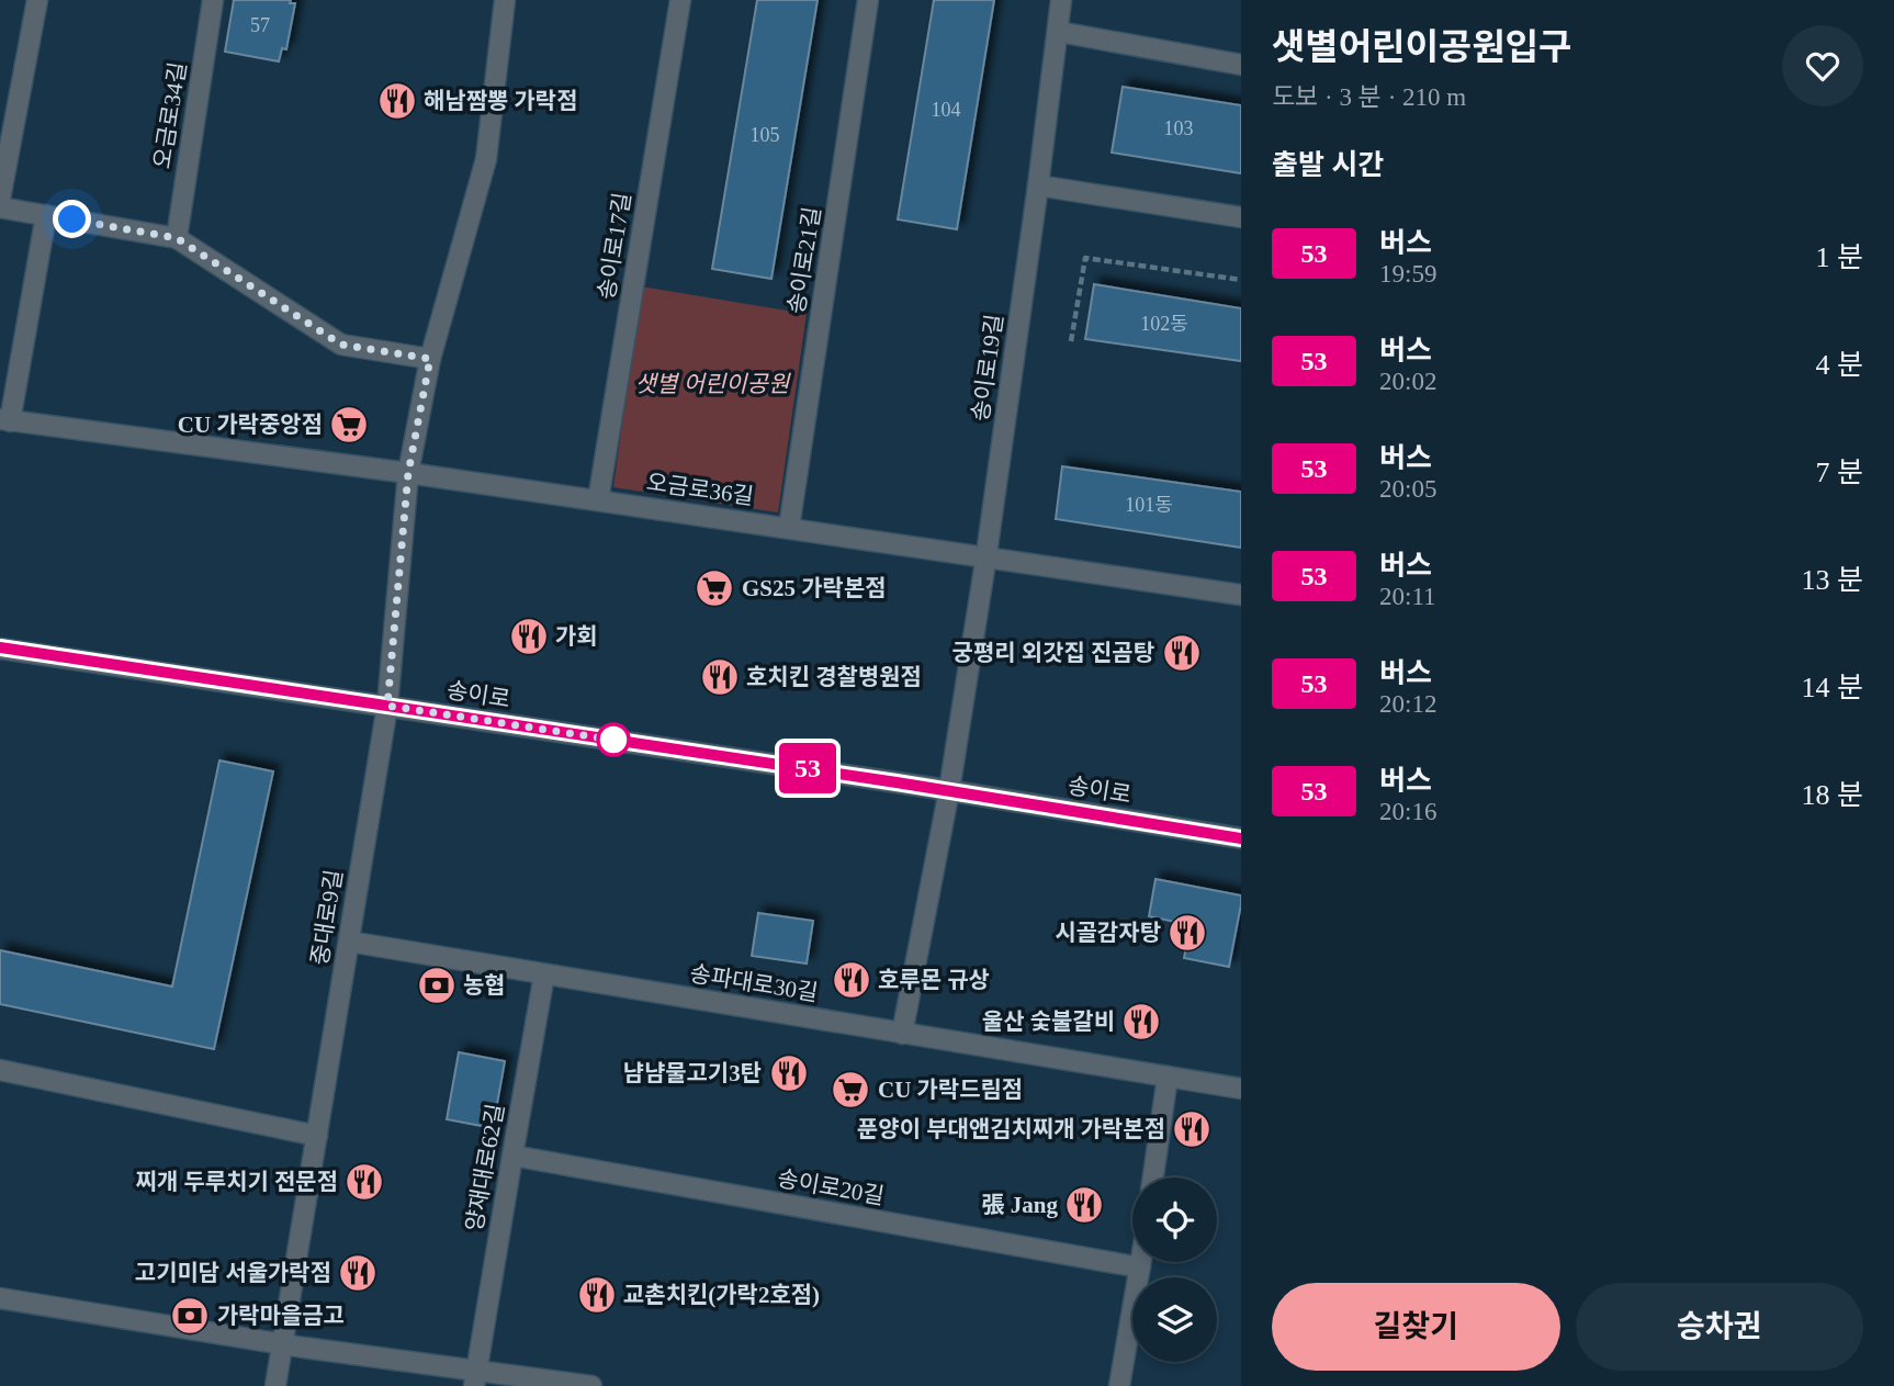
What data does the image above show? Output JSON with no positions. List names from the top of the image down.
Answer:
{
  "streets": {
    "street": [
      "오금로34길",
      "송이로17길",
      "송이로21길",
      "송이로19길",
      "오금로36길",
      "송이로",
      "중대로9길",
      "송파대로30길",
      "양재대로62길",
      "송이로20길"
    ]
  },
  "crossings": [
    ["송이로17길", "오금로36길"],
    ["송이로21길", "오금로36길"],
    ["송이로19길", "오금로36길"],
    ["송이로19길", "송이로"],
    ["송이로", "중대로9길"],
    ["중대로9길", "송파대로30길"],
    ["송파대로30길", "양재대로62길"],
    ["양재대로62길", "송이로20길"]
  ],
  "parks": ["샛별 어린이공원"],
  "places": {
    "restaurant": [
      "해남짬뽕 가락점",
      "가회",
      "궁평리 외갓집 진곰탕",
      "호치킨 경찰병원점",
      "시골감자탕",
      "호루몬 규상",
      "울산 숯불갈비",
      "냠냠물고기3탄",
      "푼양이 부대앤김치찌개 가락본점",
      "찌개 두루치기 전문점",
      "張 Jang",
      "고기미담 서울가락점",
      "교촌치킨(가락2호점)"
    ],
    "supermarket": ["CU 가락중앙점", "GS25 가락본점", "CU 가락드림점"],
    "bank": ["농협", "가락마을금고"]
  },
  "lines": ["bus line 53"],
  "house_numbers": [
    "57",
    "104",
    "103",
    "105",
    "102동",
    "101동"
  ],
  "page": {
    "on_map": "53",
    "heading": [
      ["샛별어린이공원입구", "도보 · 3 분 · 210 m"],
      "출발 시간"
    ],
    "list": [
      {
        "mark": "53",
        "name": "버스",
        "note": "19:59",
        "value": "1 분"
      },
      {
        "mark": "53",
        "name": "버스",
        "note": "20:02",
        "value": "4 분"
      },
      {
        "mark": "53",
        "name": "버스",
        "note": "20:05",
        "value": "7 분"
      },
      {
        "mark": "53",
        "name": "버스",
        "note": "20:11",
        "value": "13 분"
      },
      {
        "mark": "53",
        "name": "버스",
        "note": "20:12",
        "value": "14 분"
      },
      {
        "mark": "53",
        "name": "버스",
        "note": "20:16",
        "value": "18 분"
      }
    ],
    "buttons": ["길찾기", "승차권"]
  }
}
